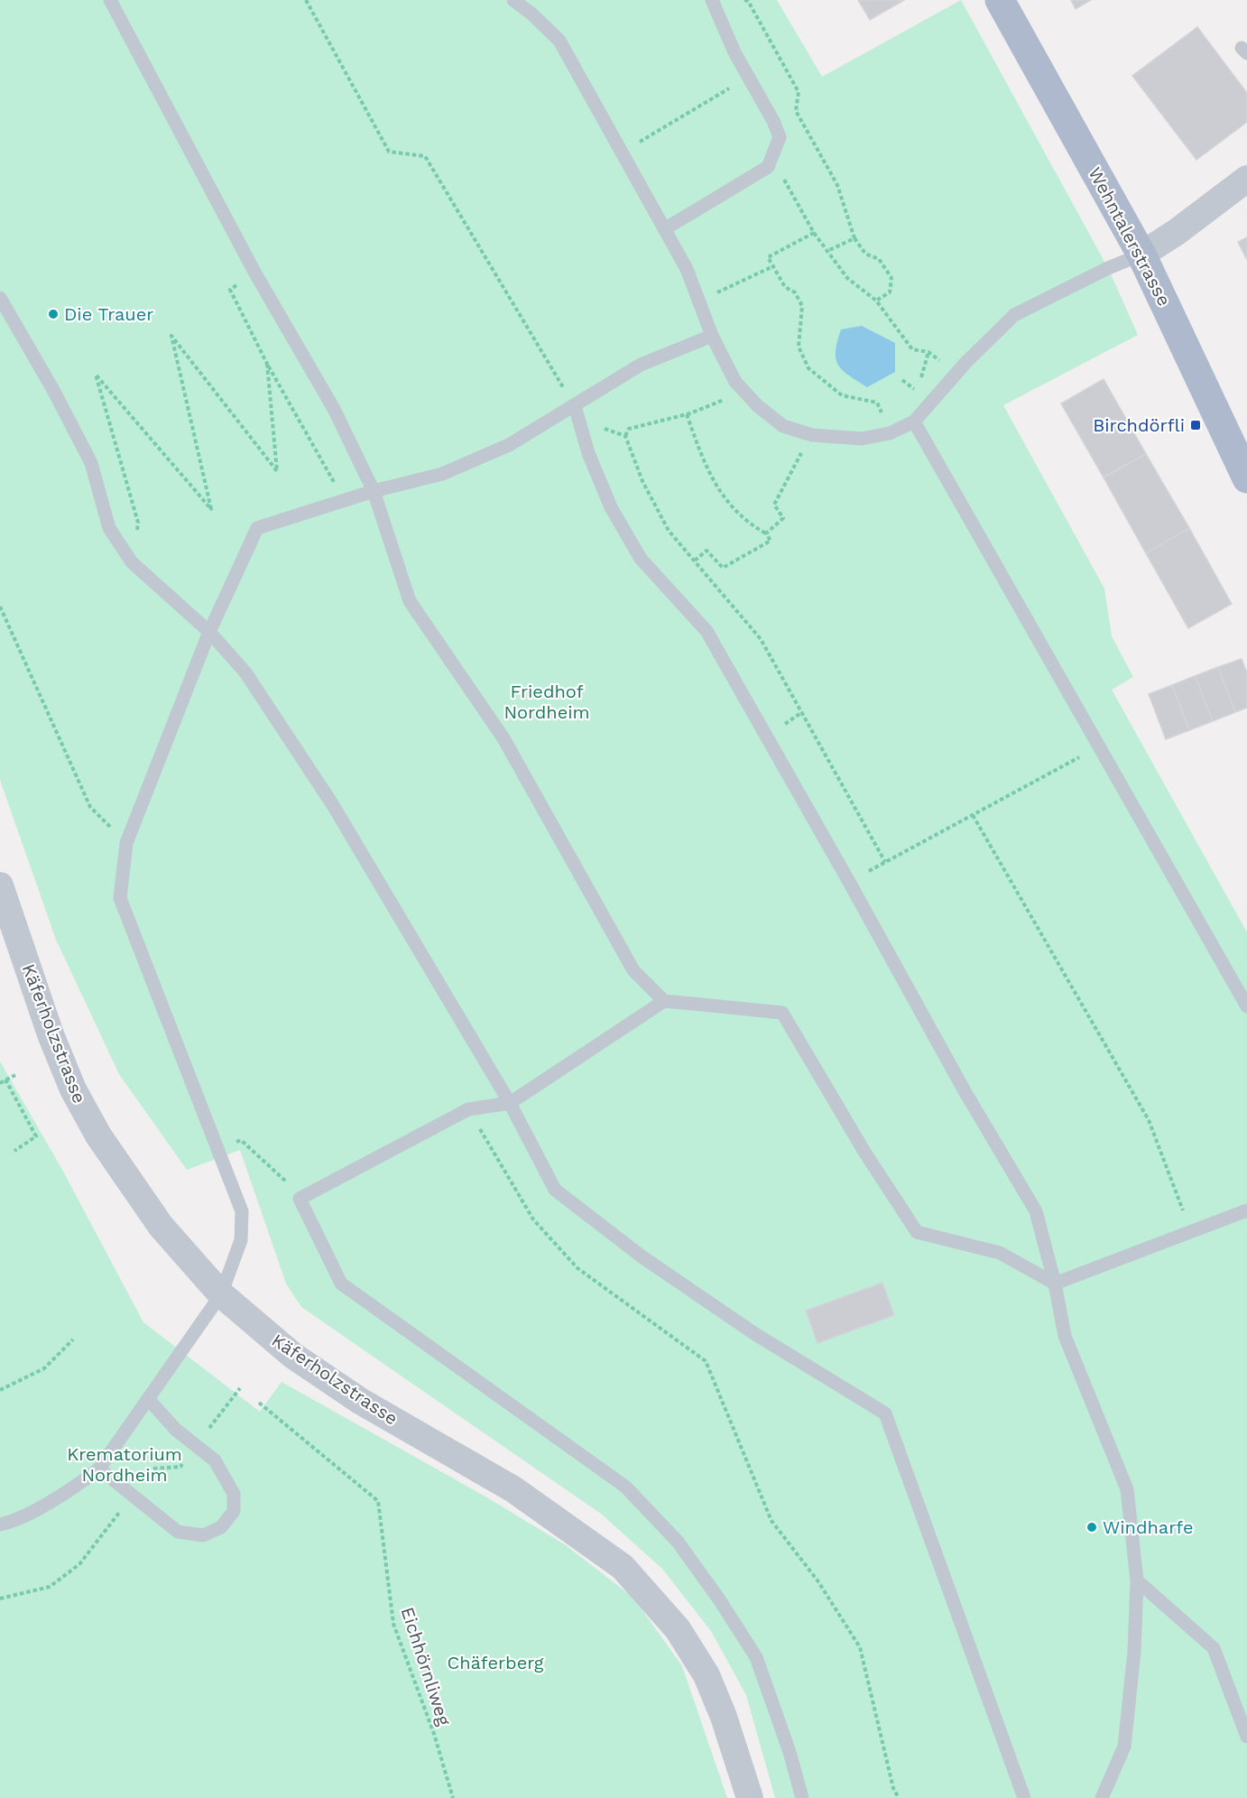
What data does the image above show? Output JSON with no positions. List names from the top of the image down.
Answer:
{
  "streets": {
    "main road": ["Wehntalerstrasse"],
    "street": ["Käferholzstrasse"],
    "path": ["Eichhörnliweg"]
  },
  "parks": ["Friedhof Nordheim", "Krematorium Nordheim", "Chäferberg"],
  "places": {
    "other": ["Die Trauer", "Windharfe"],
    "transit": ["Birchdörfli"]
  }
}
